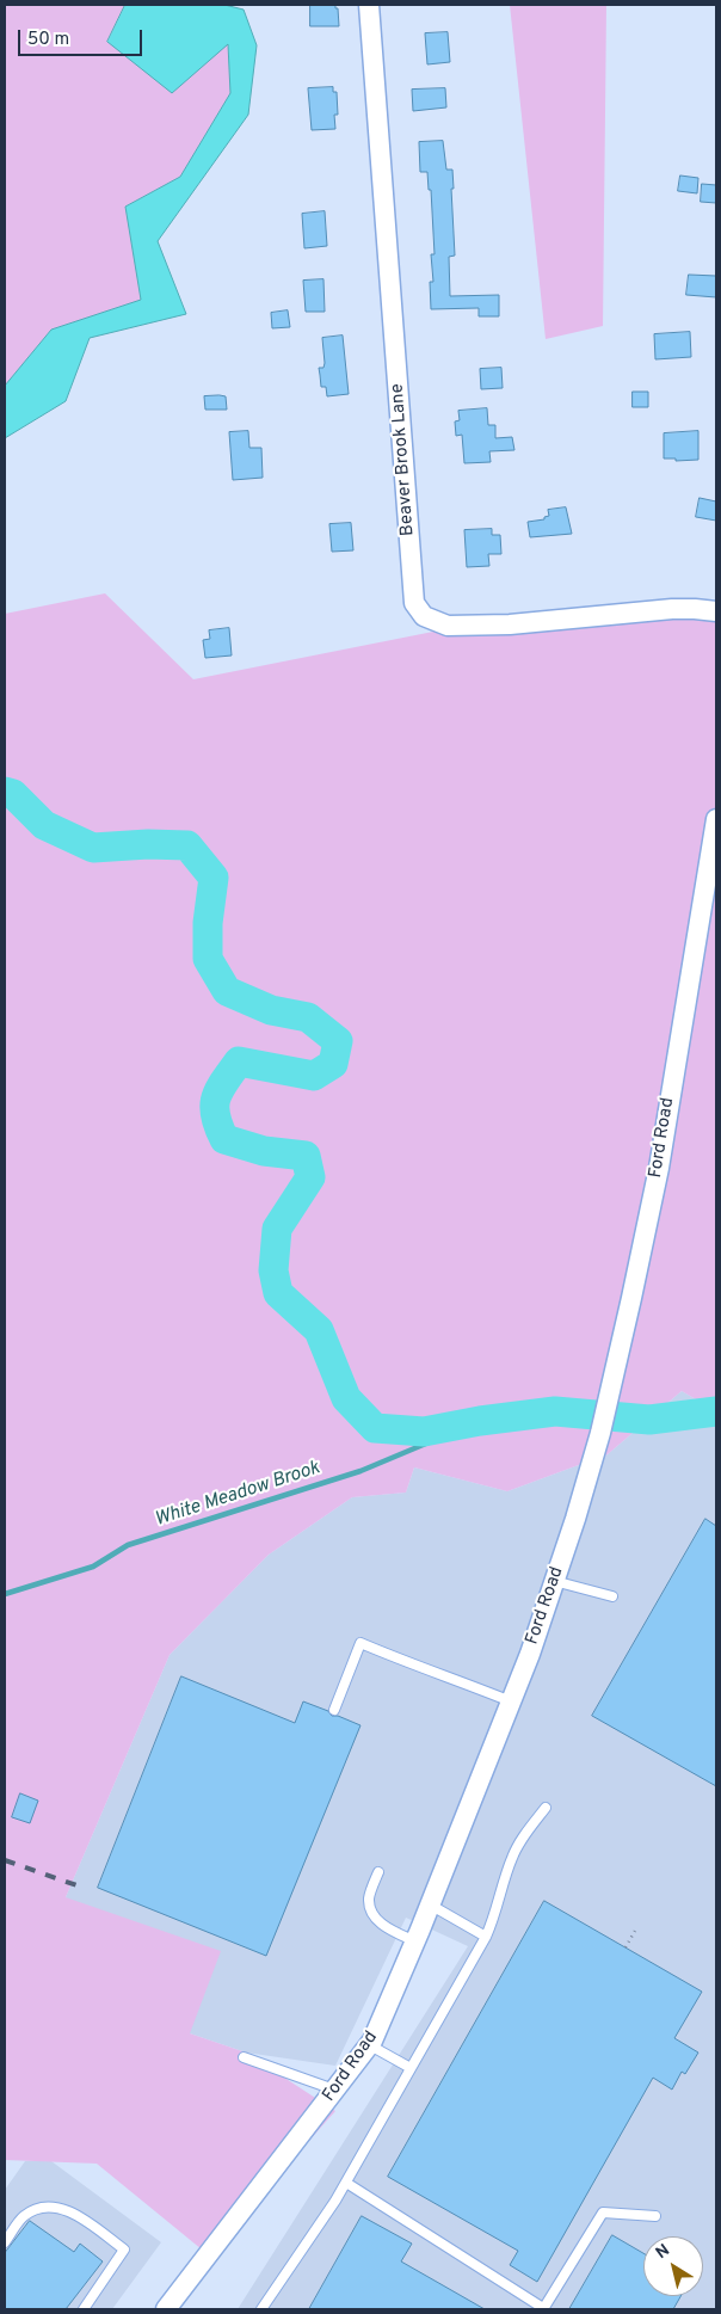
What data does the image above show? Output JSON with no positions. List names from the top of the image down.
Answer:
{
  "streets": {
    "street": ["Beaver Brook Lane", "Ford Road"]
  },
  "water": ["White Meadow Brook"],
  "scale_bar": "50 m",
  "north": "top left"
}
